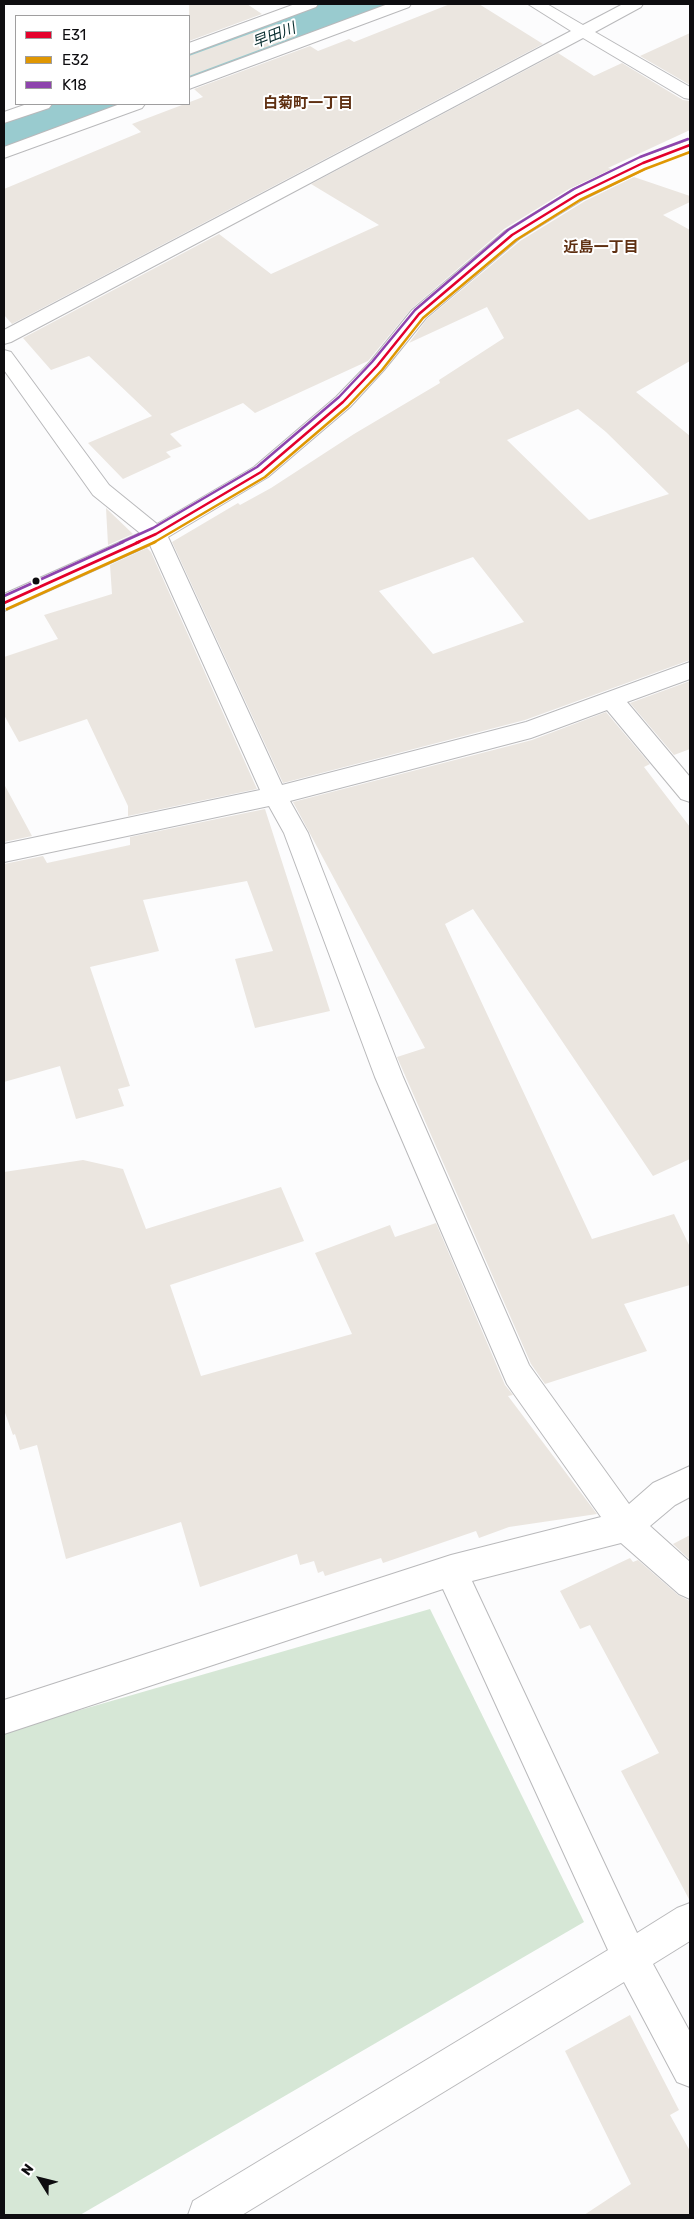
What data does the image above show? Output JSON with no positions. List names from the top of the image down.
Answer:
{
  "districts": ["白菊町一丁目", "近島一丁目"],
  "water": ["早田川"],
  "lines": ["transit line K18", "transit line E31", "transit line E32"],
  "legend": ["E31", "E32", "K18"],
  "north": "top left"
}
